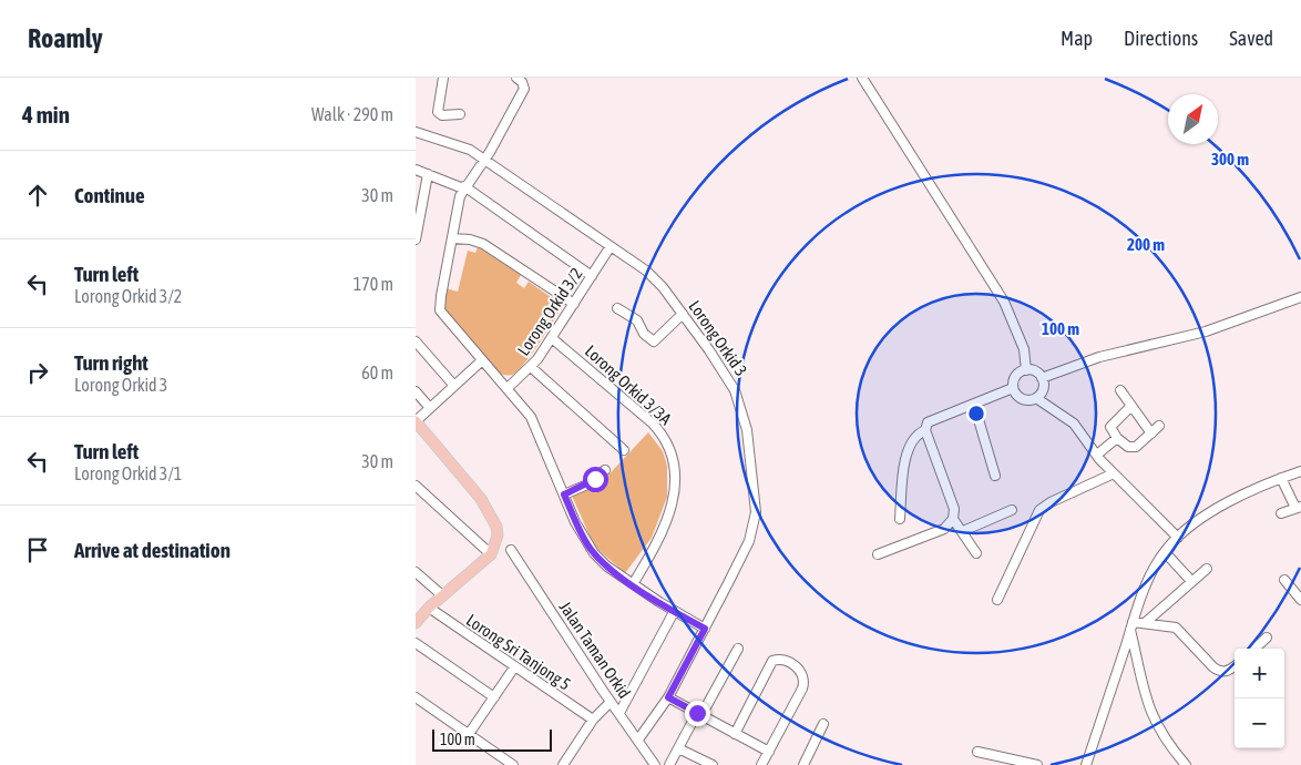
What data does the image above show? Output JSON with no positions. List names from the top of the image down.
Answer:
{
  "streets": {
    "street": [
      "Lorong Orkid 3/2",
      "Lorong Orkid 3",
      "Lorong Orkid 3/3A",
      "Jalan Taman Orkid",
      "Lorong Sri Tanjong 5"
    ]
  },
  "crossings": [
    ["Lorong Orkid 3/2", "Lorong Orkid 3"],
    ["Lorong Orkid 3/2", "Lorong Orkid 3/3A"],
    ["Lorong Orkid 3", "Jalan Taman Orkid"]
  ],
  "scale_bar": "100 m",
  "north": "top right",
  "page": {
    "header": "Roamly",
    "nav": ["Map", "Directions", "Saved"],
    "heading": ["4 min", "Walk · 290 m"],
    "list": [
      ["Continue", "30 m"],
      ["Turn left", "Lorong Orkid 3/2", "170 m"],
      ["Turn right", "Lorong Orkid 3", "60 m"],
      ["Turn left", "Lorong Orkid 3/1", "30 m"],
      "Arrive at destination"
    ],
    "map_buttons": ["+", "−"],
    "scale": "100 m"
  },
  "rings": ["300 m", "200 m", "100 m"]
}
